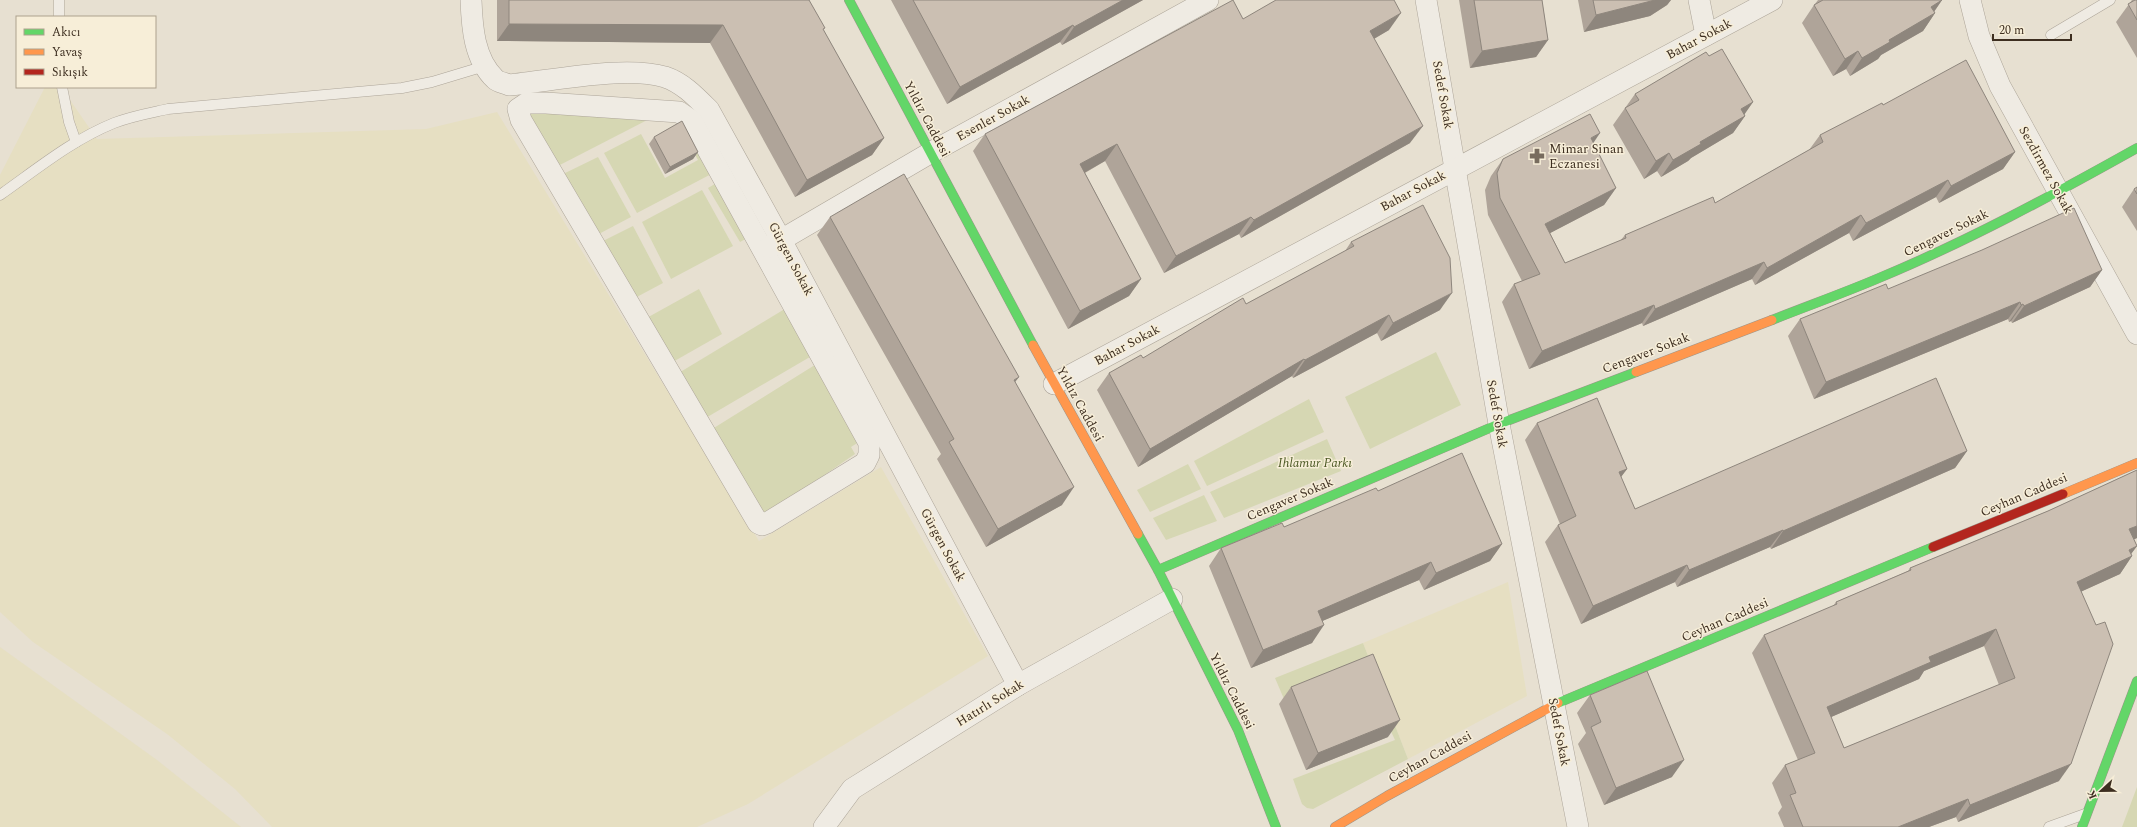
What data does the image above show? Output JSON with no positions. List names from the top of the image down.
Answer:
{
  "streets": {
    "street": [
      "Bahar Sokak",
      "Sedef Sokak",
      "Esenler Sokak",
      "Yıldız Caddesi",
      "Sezdirmez Sokak",
      "Cengaver Sokak",
      "Gürgen Sokak",
      "Ceyhan Caddesi",
      "Hatırlı Sokak"
    ]
  },
  "crossings": [
    ["Bahar Sokak", "Sedef Sokak"],
    ["Bahar Sokak", "Yıldız Caddesi"],
    ["Sedef Sokak", "Cengaver Sokak"],
    ["Sedef Sokak", "Ceyhan Caddesi"],
    ["Esenler Sokak", "Yıldız Caddesi"],
    ["Esenler Sokak", "Gürgen Sokak"],
    ["Yıldız Caddesi", "Cengaver Sokak"],
    ["Yıldız Caddesi", "Hatırlı Sokak"],
    ["Sezdirmez Sokak", "Cengaver Sokak"],
    ["Gürgen Sokak", "Hatırlı Sokak"]
  ],
  "parks": ["Ihlamur Parkı"],
  "places": {
    "pharmacy": ["Mimar Sinan Eczanesi"]
  },
  "legend": ["Akıcı", "Yavaş", "Sıkışık"],
  "scale_bar": "20 m",
  "north": "left"
}
